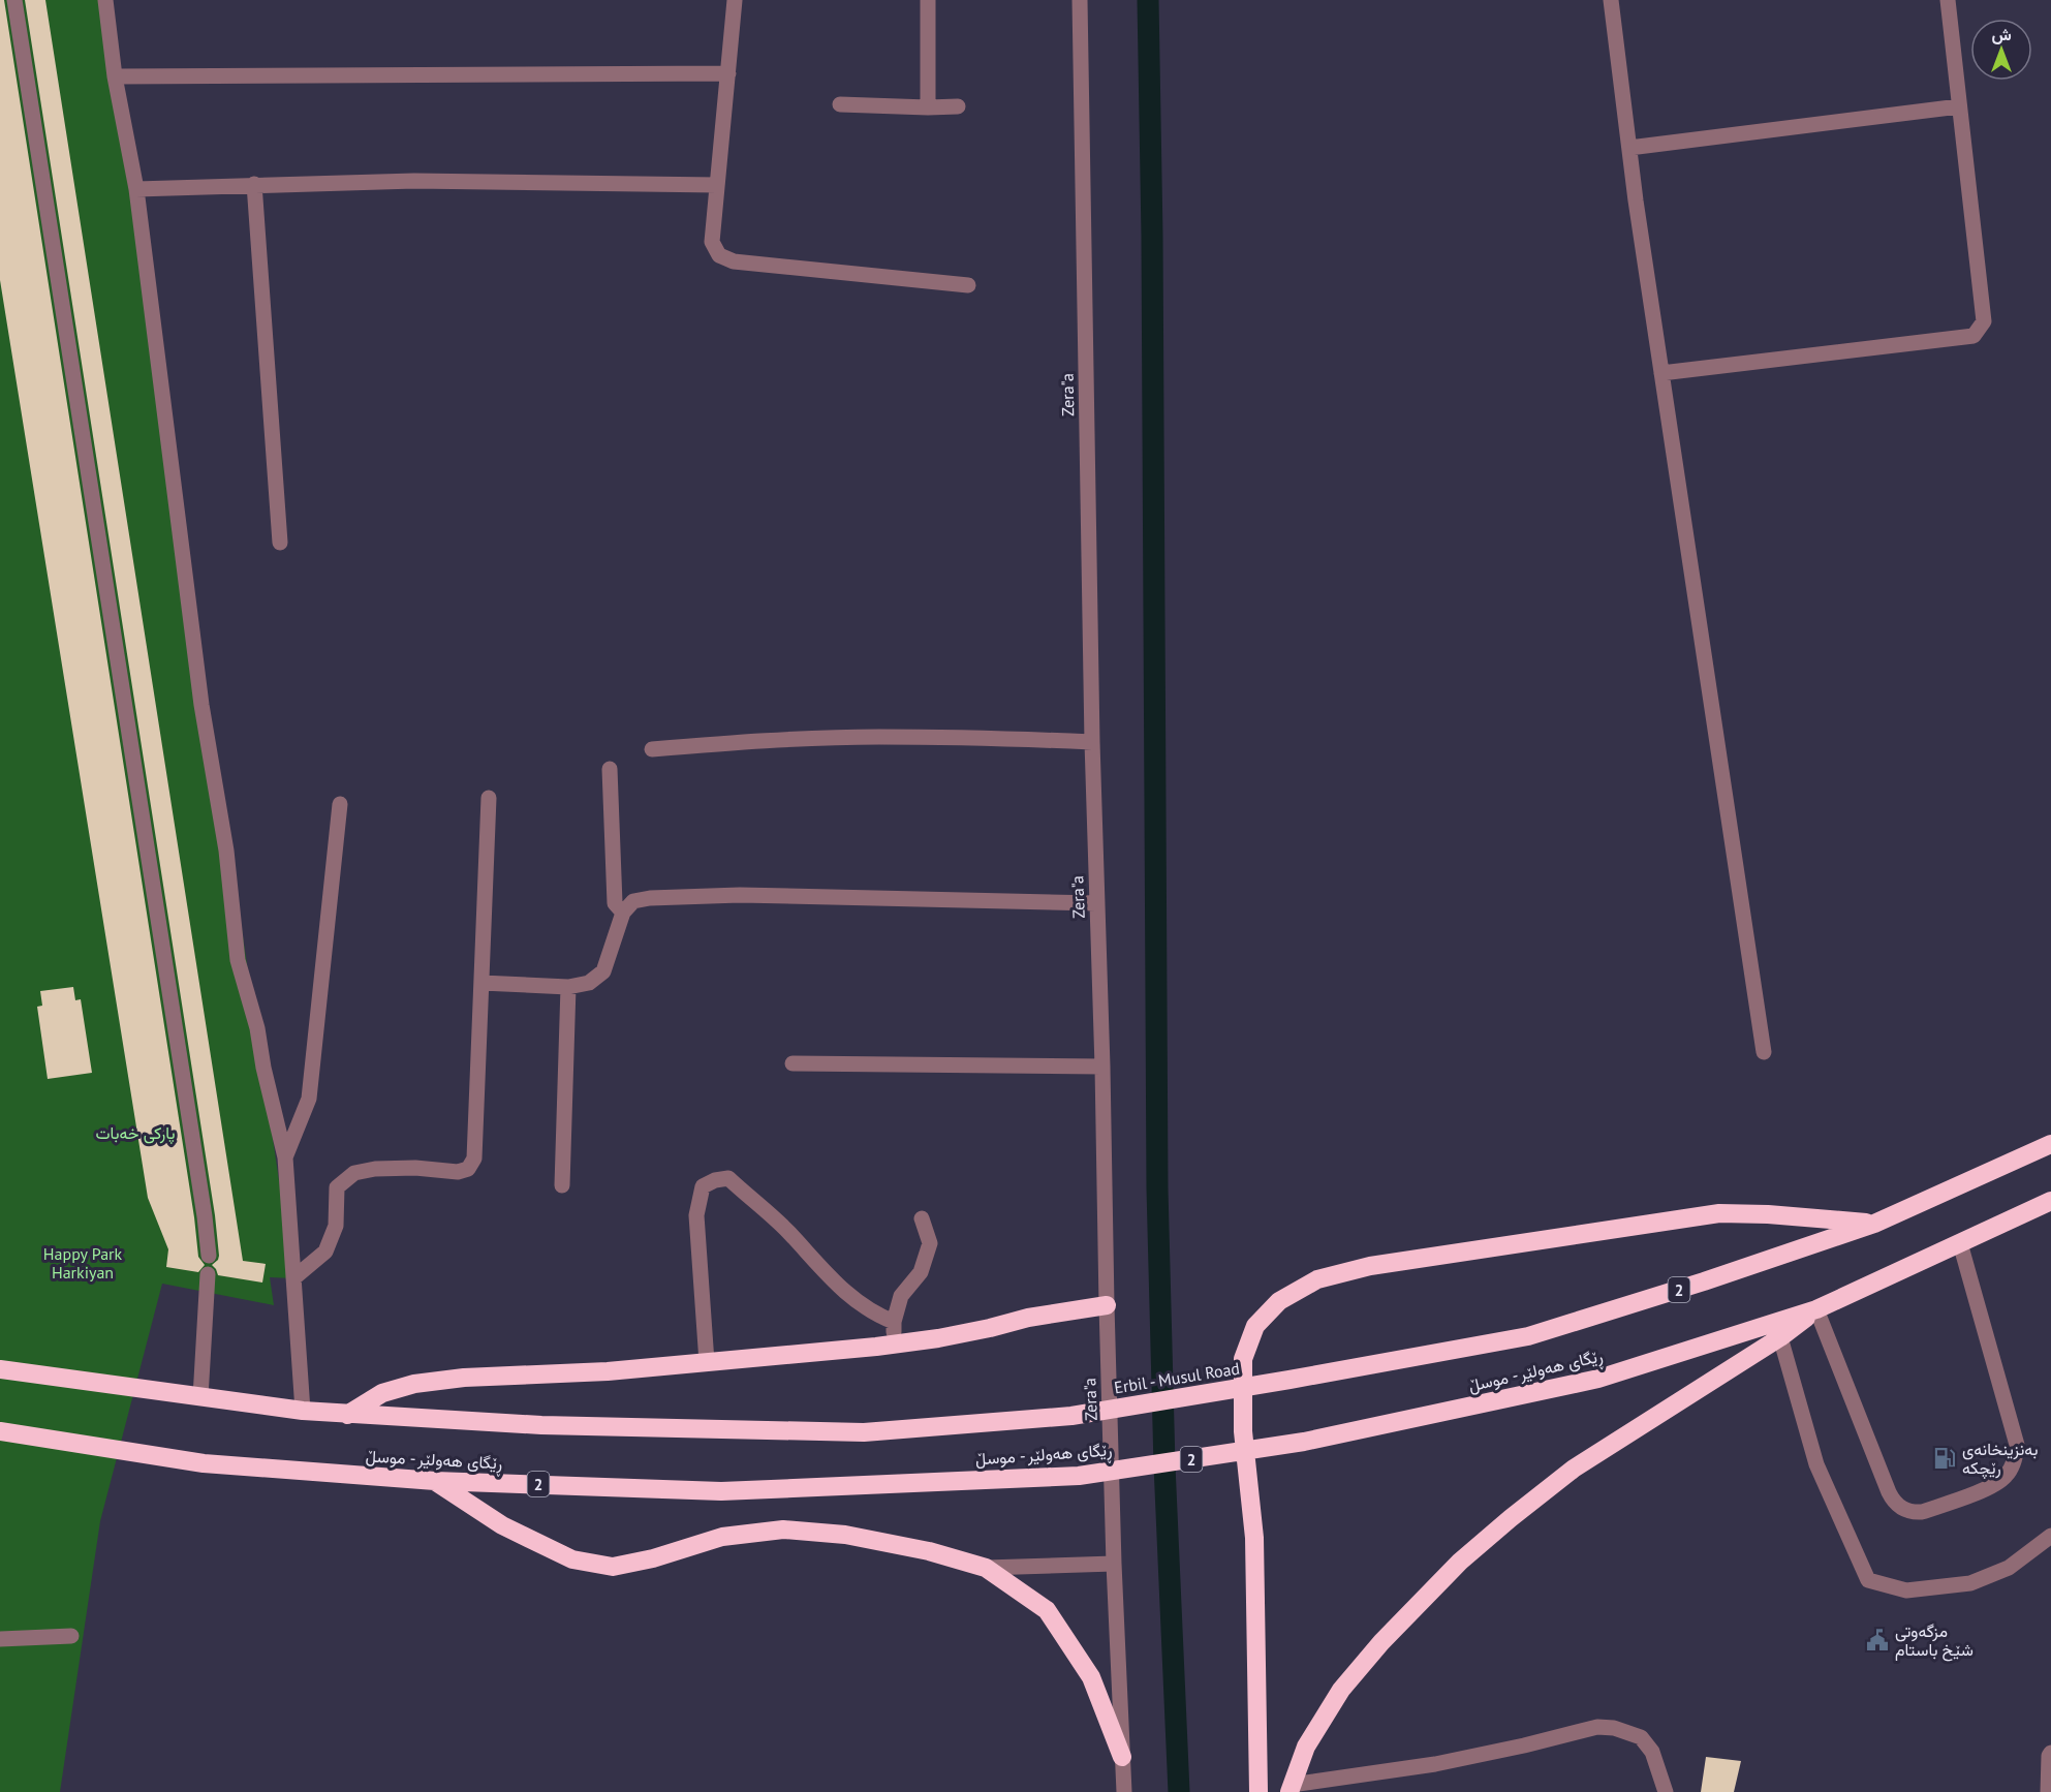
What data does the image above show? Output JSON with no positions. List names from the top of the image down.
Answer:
{
  "streets": {
    "highway": ["2", "ڕێگای هەولێر - موسڵ", "Erbil - Musul Road"],
    "street": ["Zera\"a"]
  },
  "crossings": [
    ["2", "Erbil - Musul Road"],
    ["ڕێگای هەولێر - موسڵ", "Erbil - Musul Road"]
  ],
  "parks": ["پارکی خەبات", "Happy Park Harkiyan"],
  "places": {
    "fuel station": ["بەنزینخانەی رێچکە"],
    "public building": ["مزگەوتی شێخ باستام"]
  },
  "north": "top"
}
